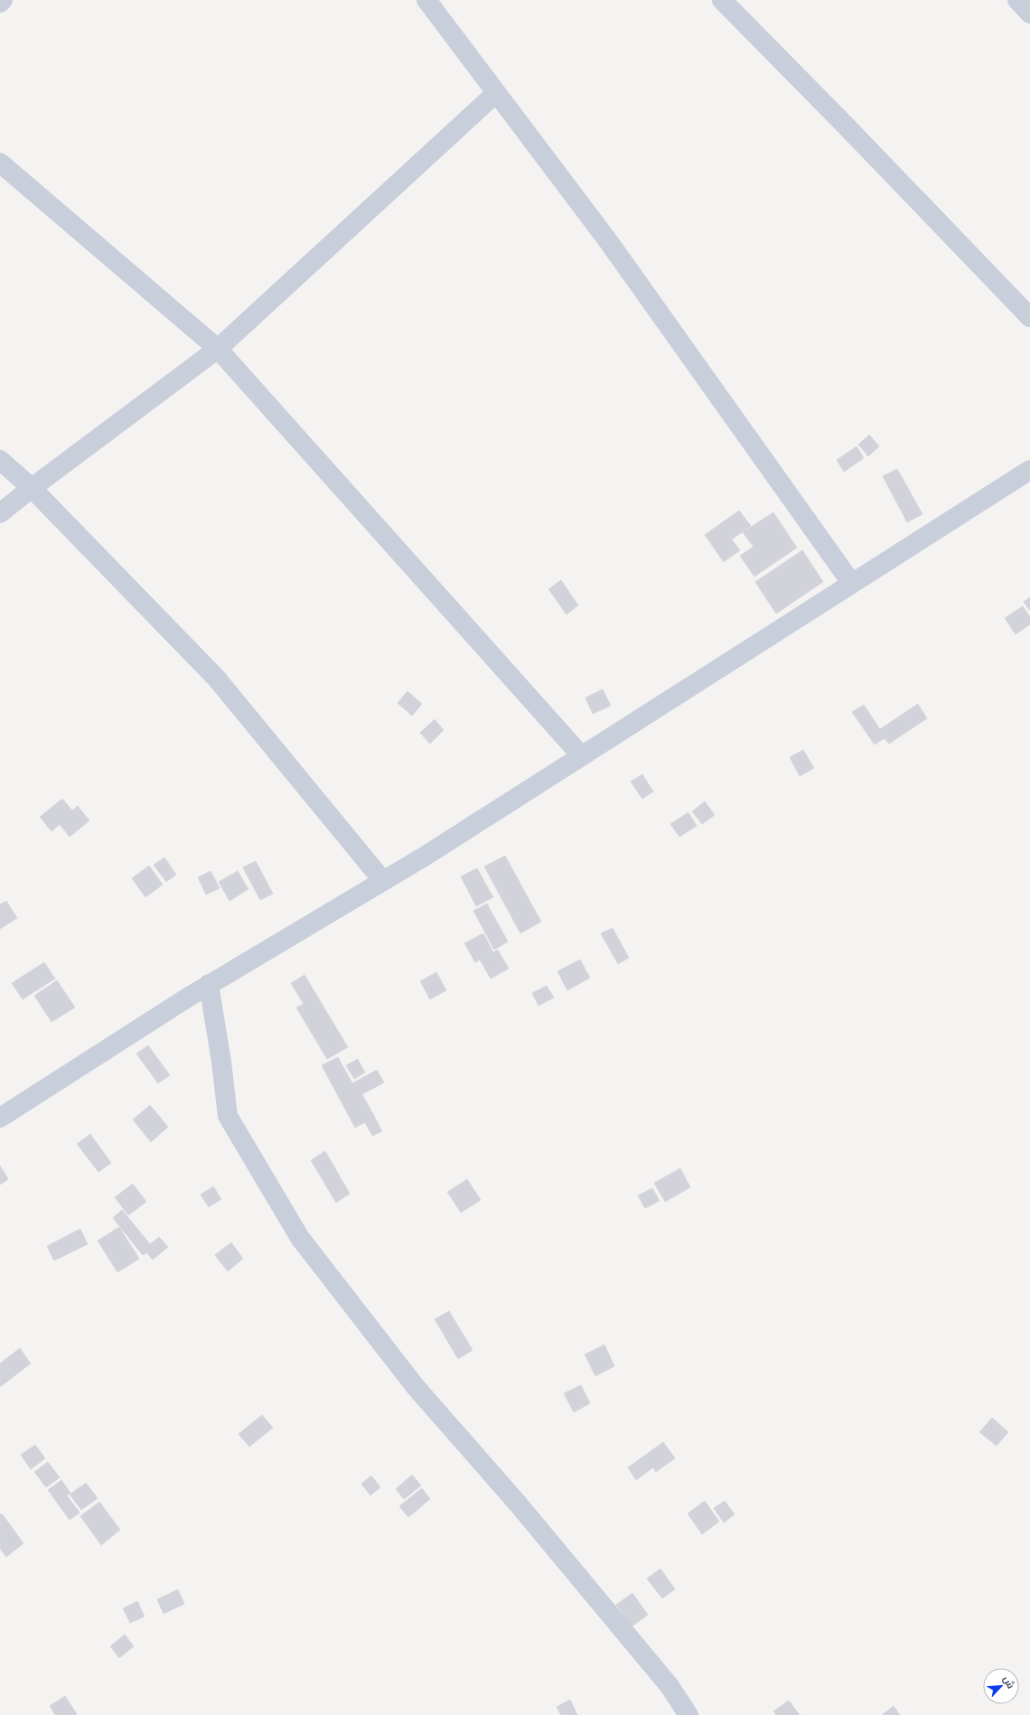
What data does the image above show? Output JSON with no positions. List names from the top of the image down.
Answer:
{
  "north": "top right"
}
